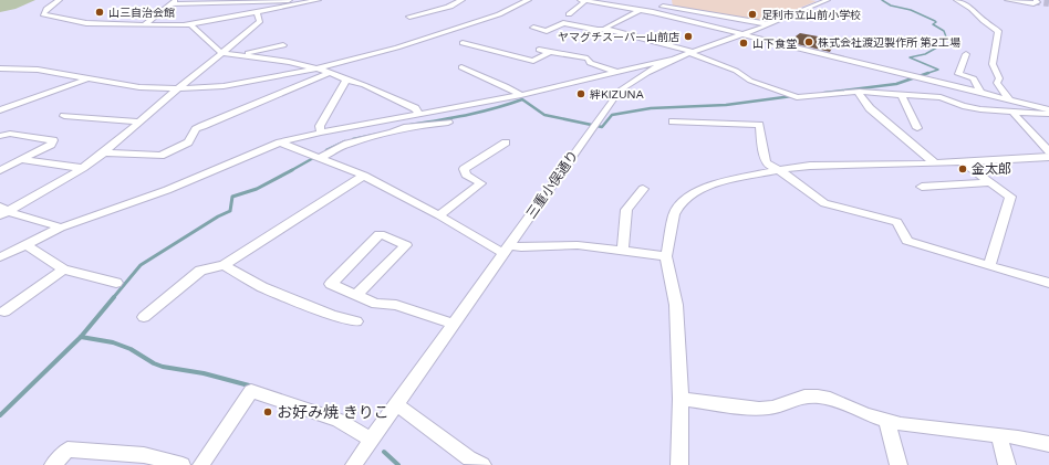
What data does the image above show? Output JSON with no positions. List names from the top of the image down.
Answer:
{
  "streets": {
    "street": ["三重小俣通り"]
  },
  "places": [
    "山三自治会館",
    "足利市立山前小学校",
    "ヤマグチスーパー山前店",
    "株式会社渡辺製作所 第2工場",
    "山下食堂",
    "絆KIZUNA",
    "金太郎",
    "お好み焼 きりこ"
  ]
}
